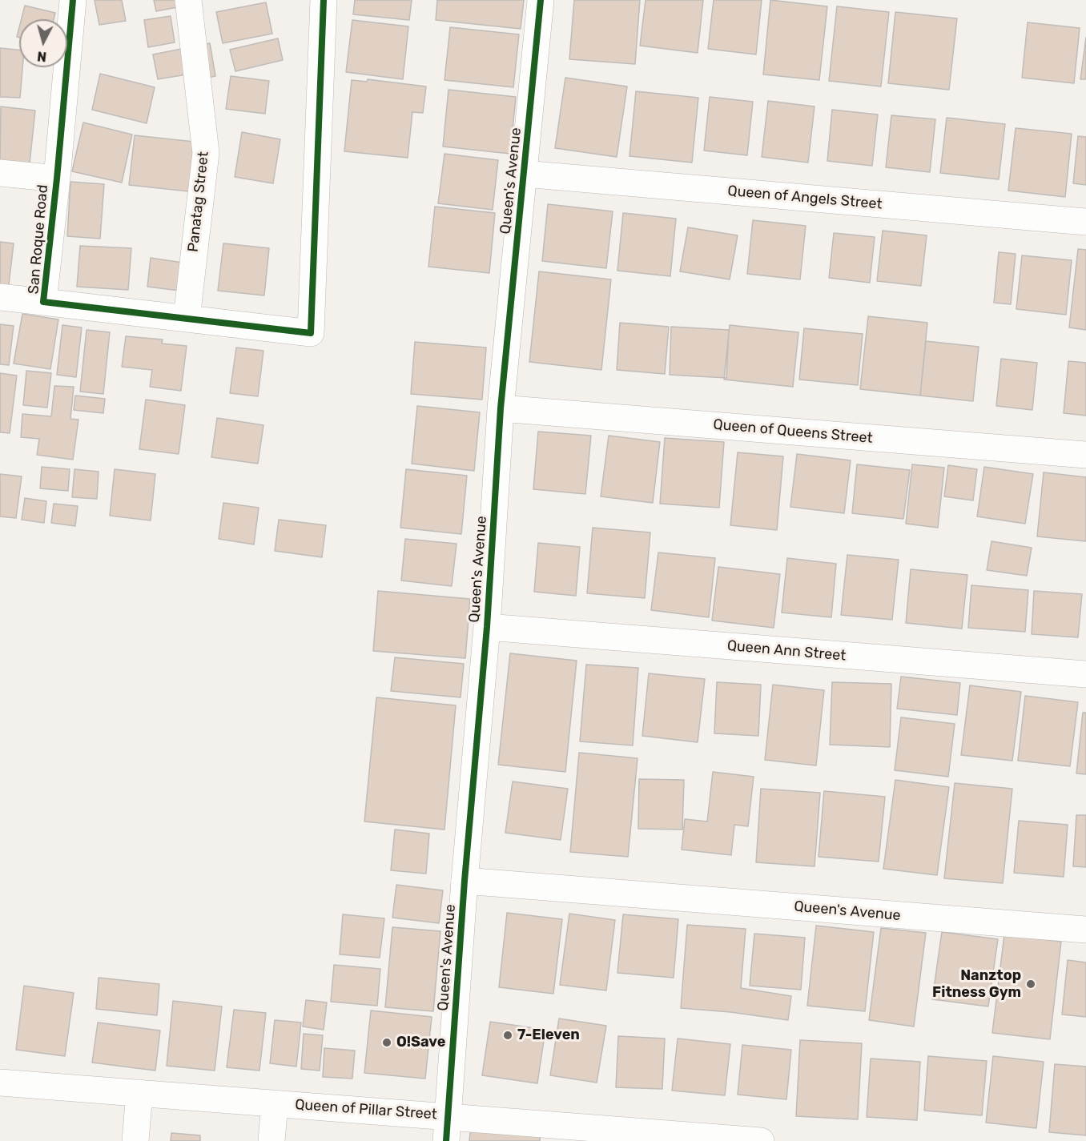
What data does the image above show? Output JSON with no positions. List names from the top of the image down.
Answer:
{
  "streets": {
    "street": [
      "Queen's Avenue",
      "Queen of Angels Street",
      "Panatag Street",
      "San Roque Road",
      "Queen of Queens Street",
      "Queen Ann Street",
      "Queen of Pillar Street"
    ]
  },
  "crossings": [
    ["Queen's Avenue", "Queen of Angels Street"],
    ["Queen's Avenue", "Queen of Queens Street"],
    ["Queen's Avenue", "Queen Ann Street"],
    ["Queen's Avenue", "Queen of Pillar Street"],
    ["Panatag Street", "San Roque Road"]
  ],
  "places": ["Nanztop Fitness Gym", "7-Eleven", "O!Save"],
  "north": "bottom"
}
